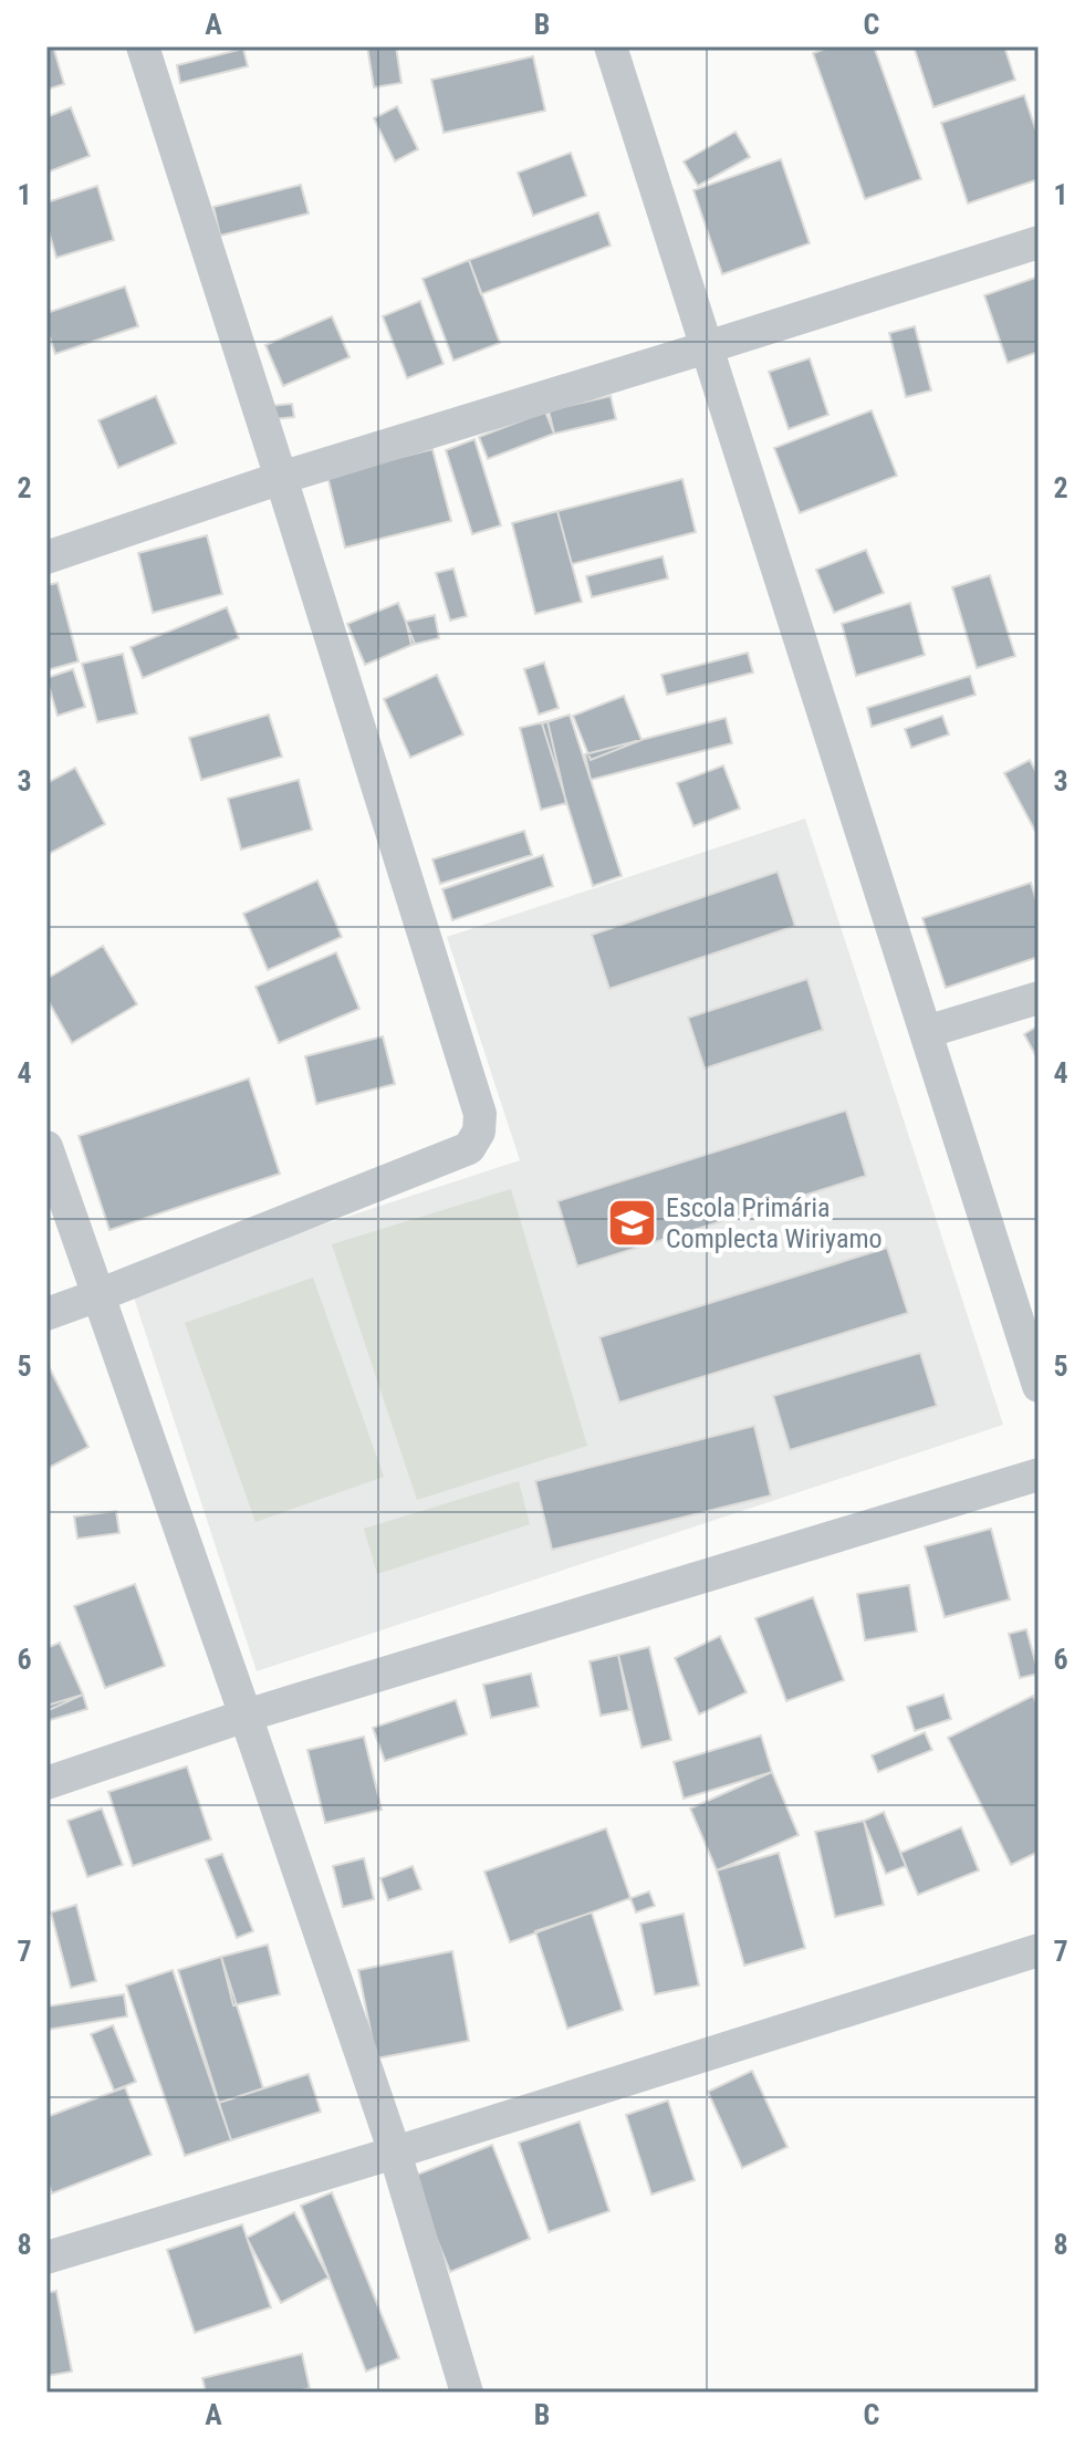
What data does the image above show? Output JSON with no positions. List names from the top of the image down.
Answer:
{
  "places": {
    "school or university": ["Escola Primária Complecta Wiriyamo"]
  },
  "grid": {
    "columns": ["A", "B", "C"],
    "rows": [
      "1",
      "2",
      "3",
      "4",
      "5",
      "6",
      "7",
      "8"
    ]
  }
}
